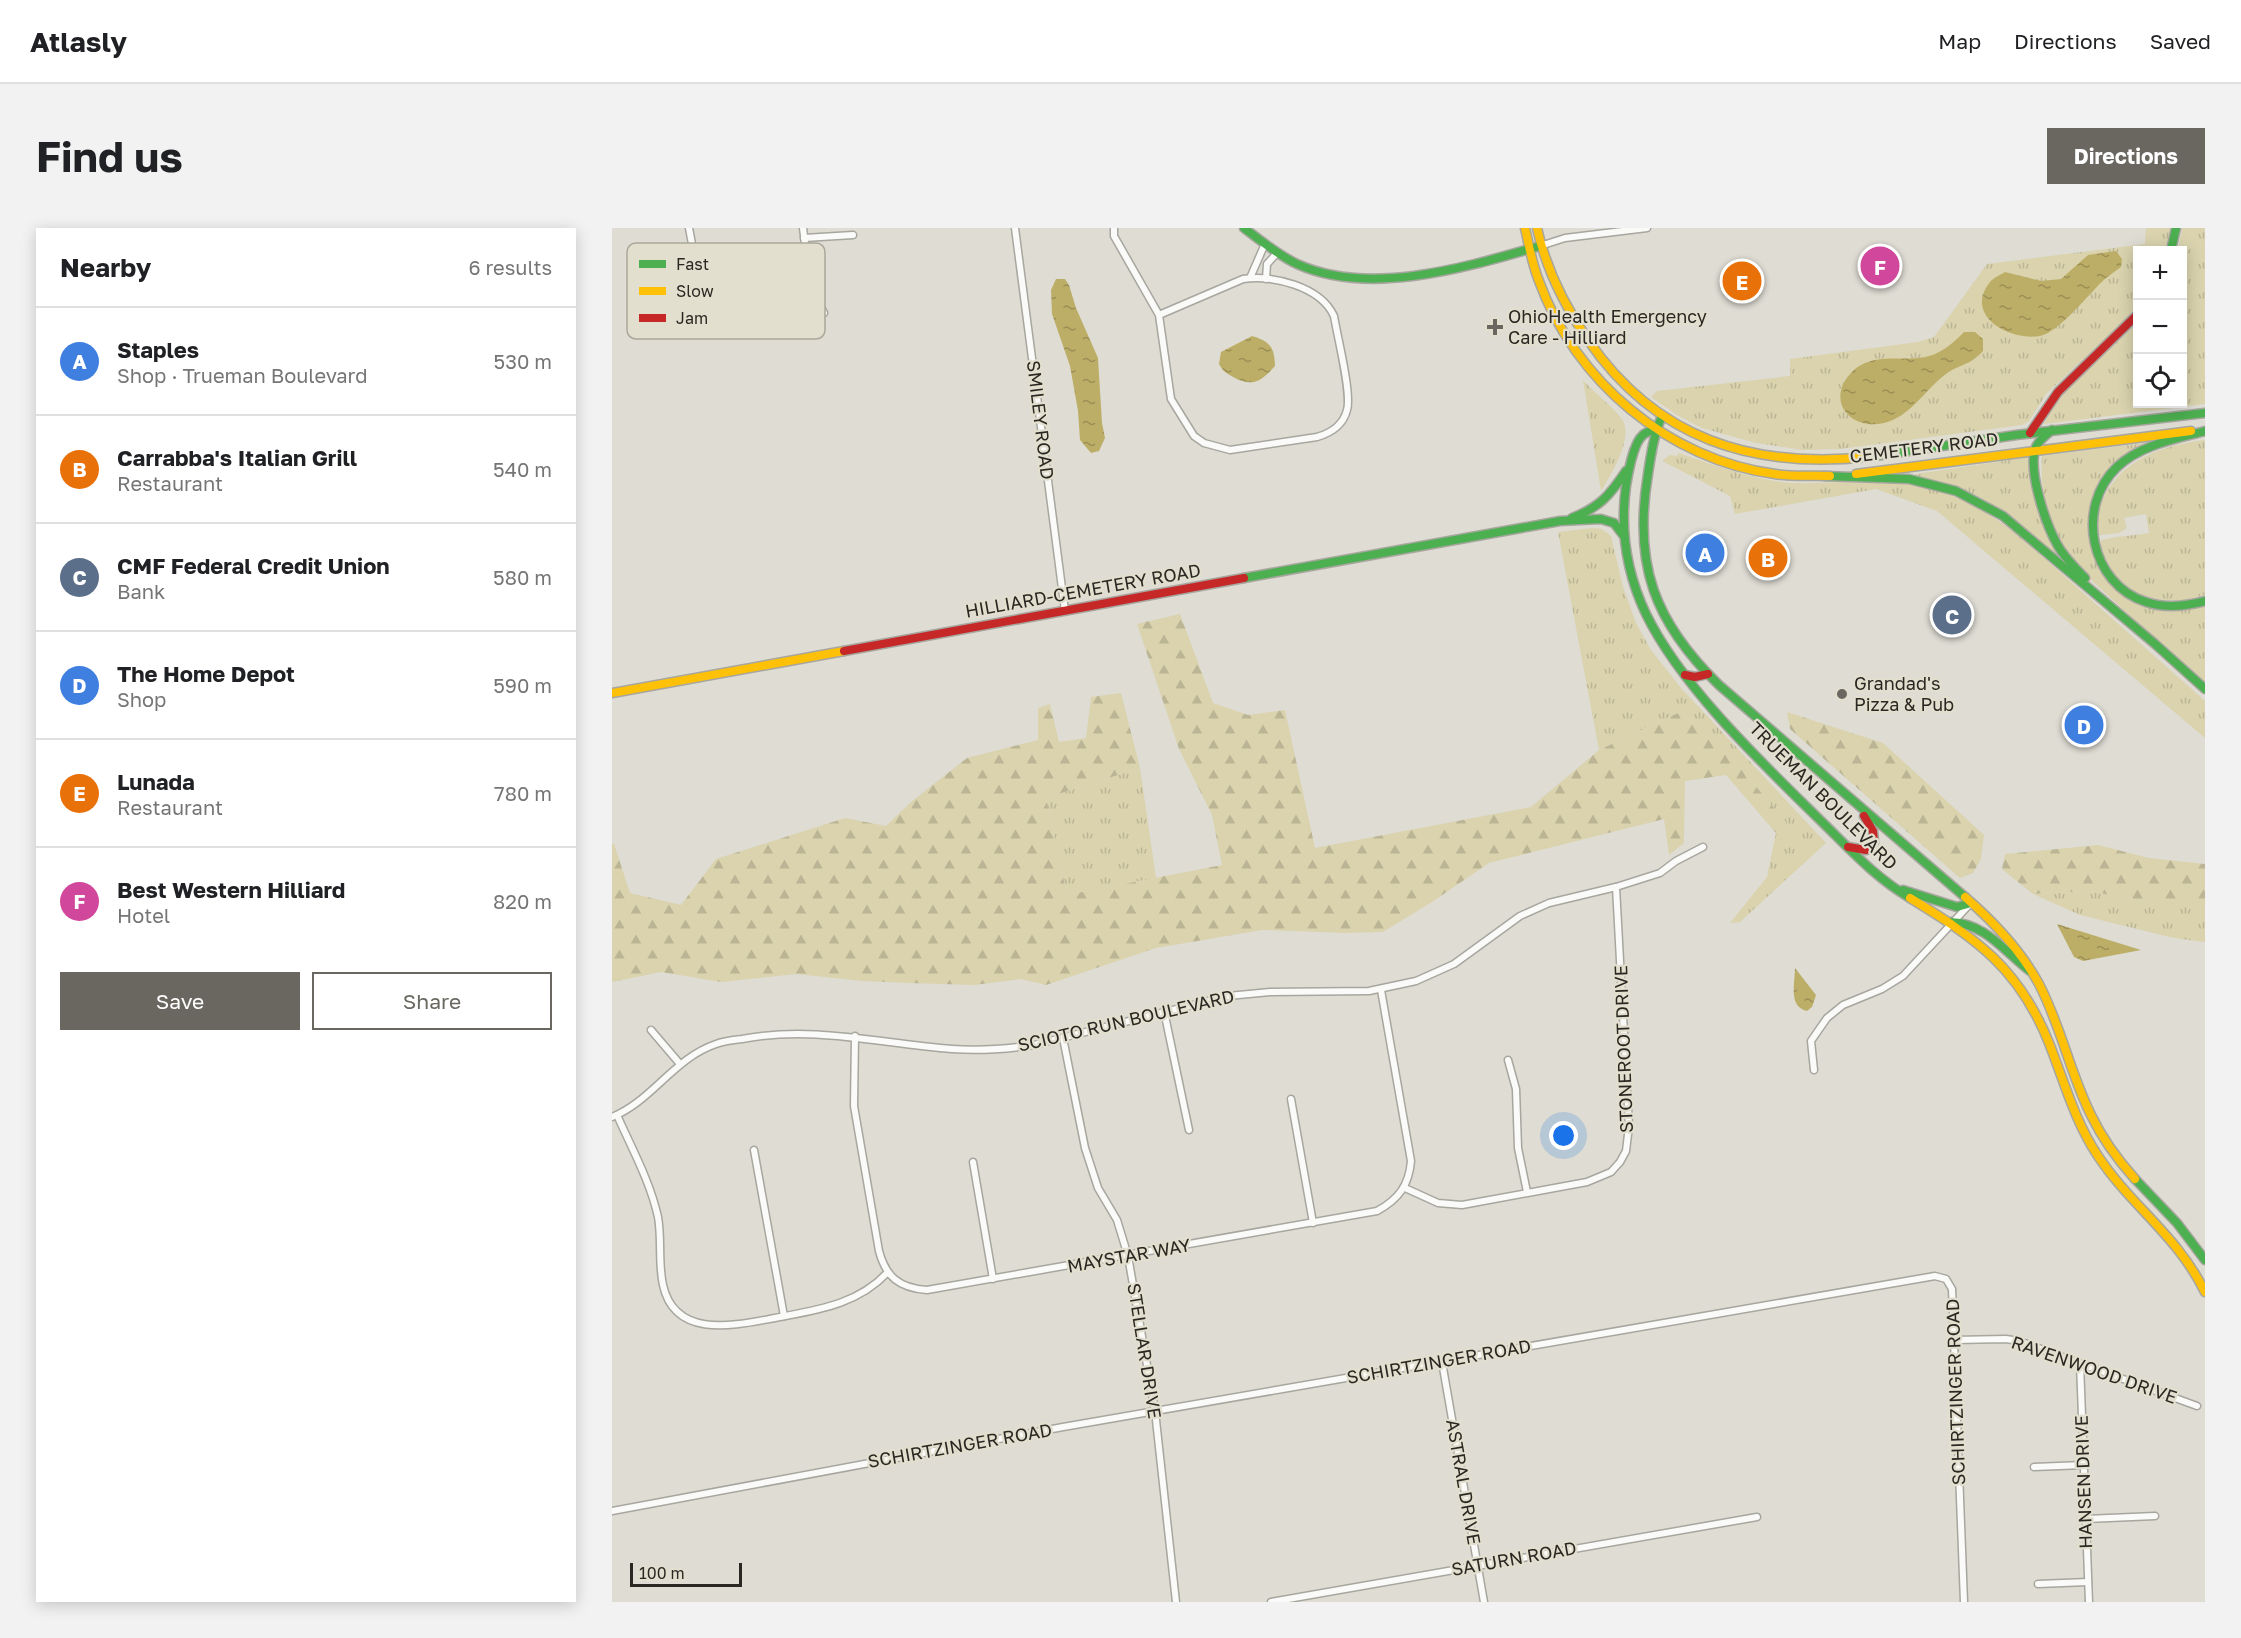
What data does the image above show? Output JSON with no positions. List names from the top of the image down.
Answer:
{
  "streets": {
    "main road": ["CEMETERY ROAD", "HILLIARD-CEMETERY ROAD", "TRUEMAN BOULEVARD"],
    "street": [
      "SMILEY ROAD",
      "SCIOTO RUN BOULEVARD",
      "STONEROOT DRIVE",
      "MAYSTAR WAY",
      "STELLAR DRIVE",
      "SCHIRTZINGER ROAD",
      "RAVENWOOD DRIVE",
      "ASTRAL DRIVE",
      "HANSEN DRIVE",
      "SATURN ROAD"
    ]
  },
  "crossings": [
    ["SMILEY ROAD", "HILLIARD-CEMETERY ROAD"],
    ["CEMETERY ROAD", "TRUEMAN BOULEVARD"],
    ["HILLIARD-CEMETERY ROAD", "TRUEMAN BOULEVARD"],
    ["SCIOTO RUN BOULEVARD", "STONEROOT DRIVE"],
    ["SCIOTO RUN BOULEVARD", "STELLAR DRIVE"],
    ["STONEROOT DRIVE", "MAYSTAR WAY"],
    ["MAYSTAR WAY", "STELLAR DRIVE"],
    ["STELLAR DRIVE", "SCHIRTZINGER ROAD"],
    ["SCHIRTZINGER ROAD", "RAVENWOOD DRIVE"],
    ["SCHIRTZINGER ROAD", "ASTRAL DRIVE"],
    ["RAVENWOOD DRIVE", "HANSEN DRIVE"],
    ["ASTRAL DRIVE", "SATURN ROAD"]
  ],
  "places": {
    "health": ["OhioHealth Emergency Care - Hilliard"],
    "other": ["Grandad's Pizza & Pub"]
  },
  "legend": ["Fast", "Slow", "Jam"],
  "scale_bar": "100 m",
  "page": {
    "header": "Atlasly",
    "nav": ["Map", "Directions", "Saved"],
    "buttons": [
      "Directions",
      ["Save", "Share"]
    ],
    "title": "Find us",
    "heading": ["Nearby", "6 results"],
    "pins": [
      "F",
      "E",
      "A",
      "B",
      "C",
      "D"
    ],
    "map_buttons": ["+", "−"],
    "list": [
      {
        "mark": "A",
        "name": "Staples",
        "note": "Shop · Trueman Boulevard",
        "value": "530 m"
      },
      {
        "mark": "B",
        "name": "Carrabba's Italian Grill",
        "note": "Restaurant",
        "value": "540 m"
      },
      {
        "mark": "C",
        "name": "CMF Federal Credit Union",
        "note": "Bank",
        "value": "580 m"
      },
      {
        "mark": "D",
        "name": "The Home Depot",
        "note": "Shop",
        "value": "590 m"
      },
      {
        "mark": "E",
        "name": "Lunada",
        "note": "Restaurant",
        "value": "780 m"
      },
      {
        "mark": "F",
        "name": "Best Western Hilliard",
        "note": "Hotel",
        "value": "820 m"
      }
    ],
    "scale": "100 m"
  }
}
